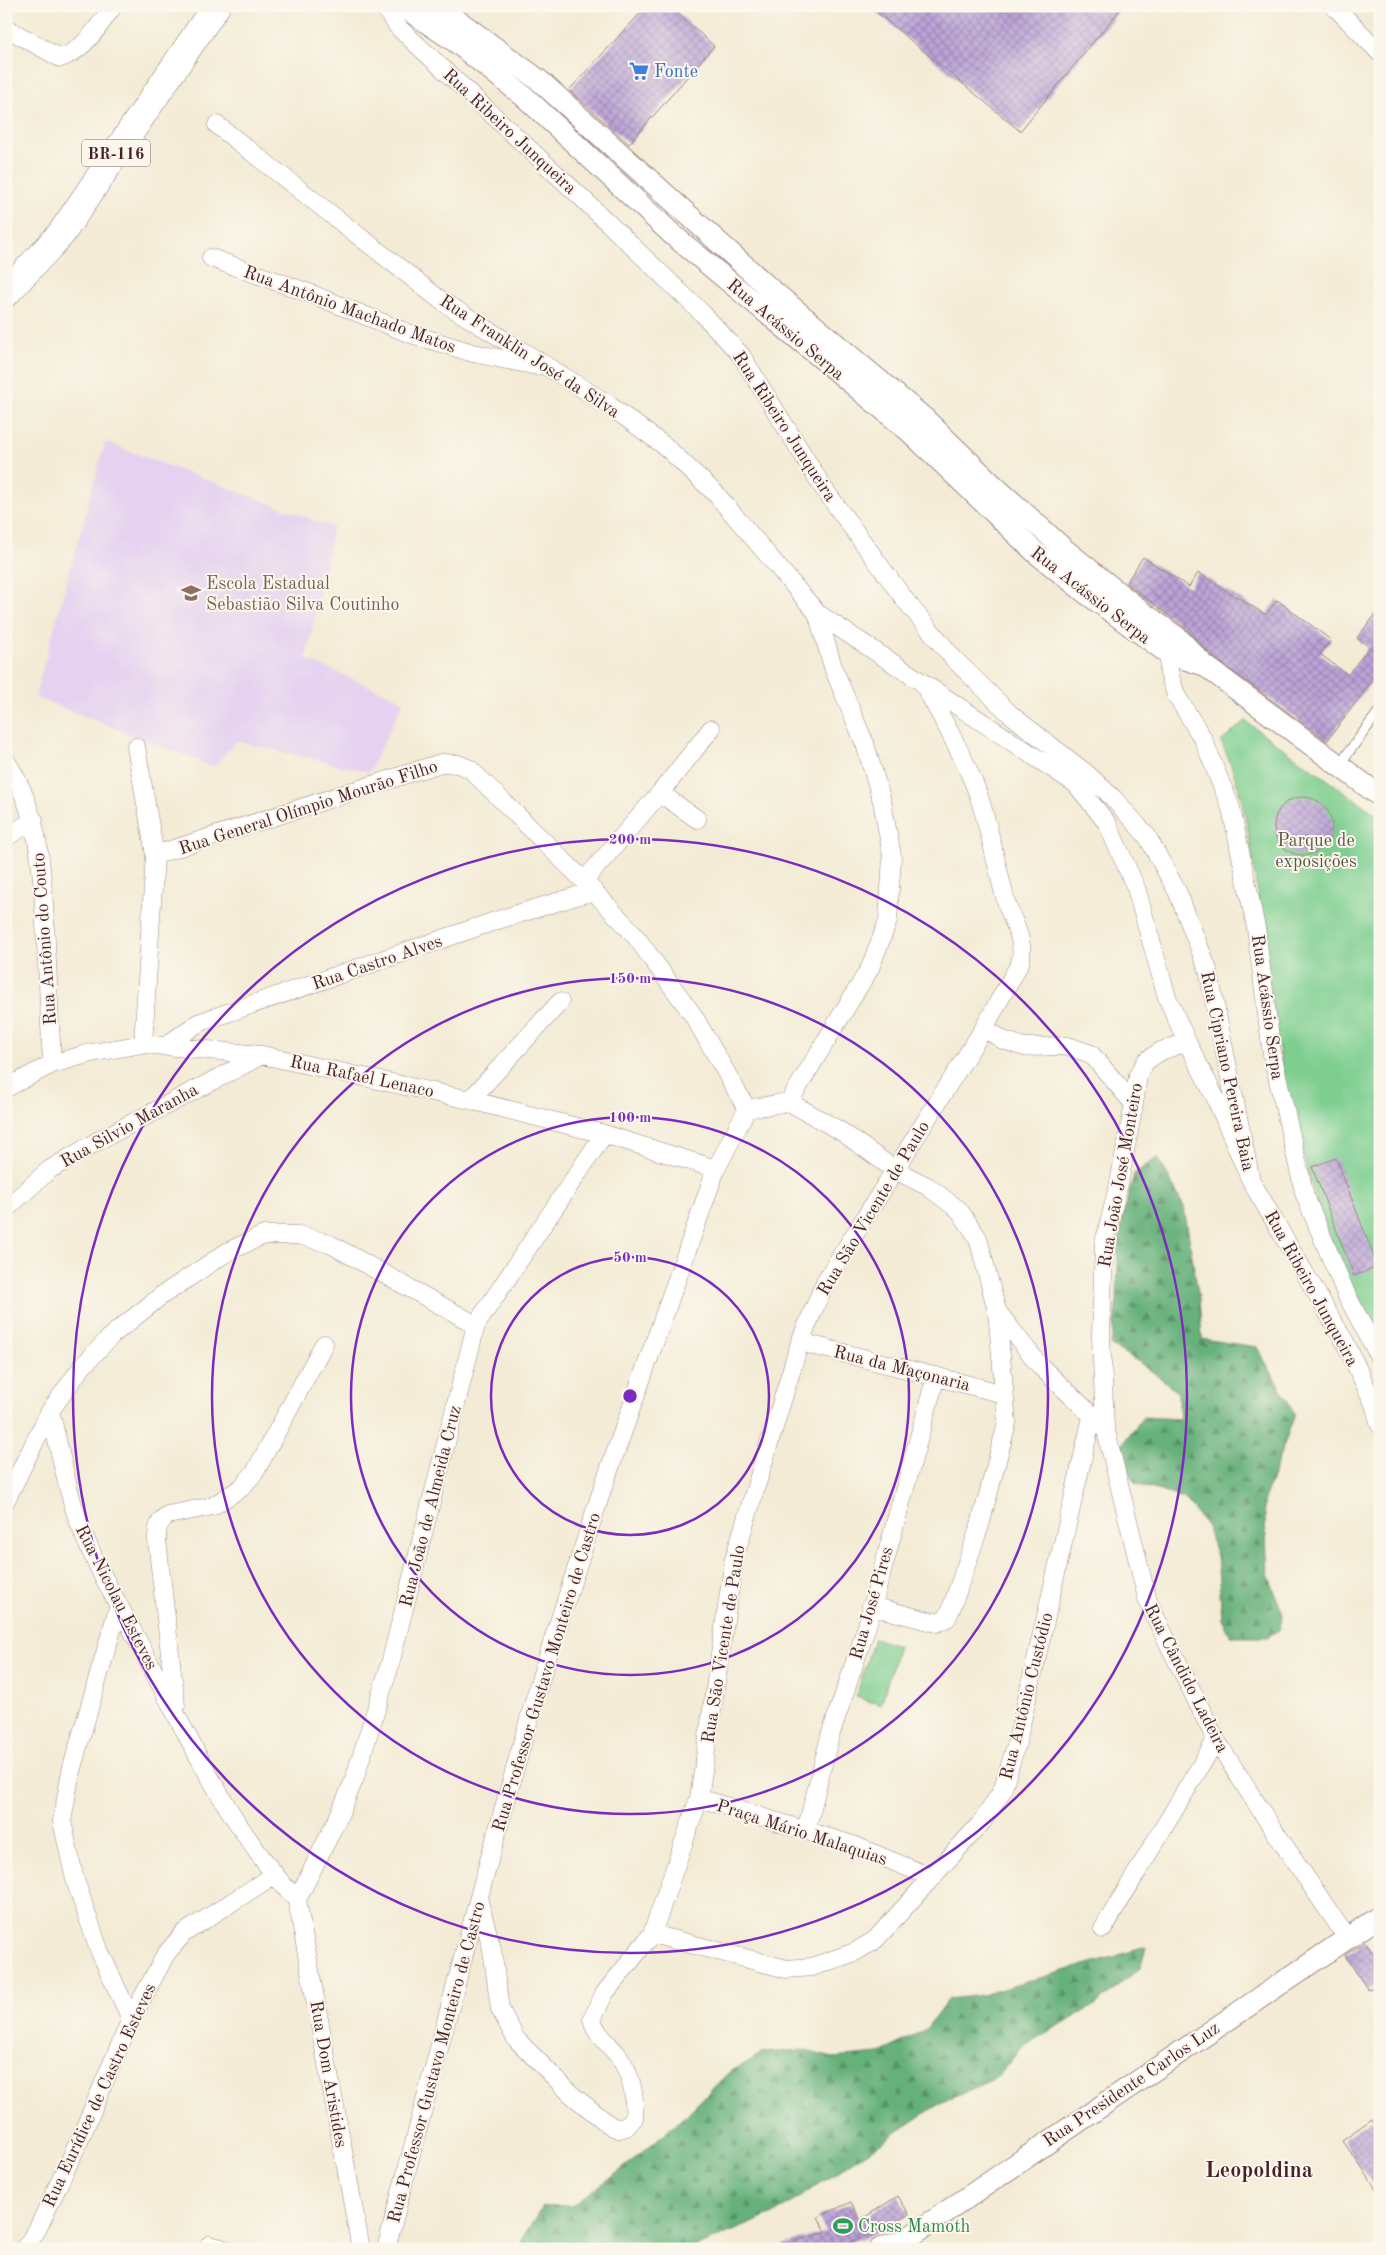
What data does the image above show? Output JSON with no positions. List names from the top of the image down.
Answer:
{
  "streets": {
    "highway": ["BR-116"],
    "street": [
      "Rua Ribeiro Junqueira",
      "Rua Antônio Machado Matos",
      "Rua Acássio Serpa",
      "Rua Franklin José da Silva",
      "Rua General Olímpio Mourão Filho",
      "Rua Antônio do Couto",
      "Rua Castro Alves",
      "Rua Cipriano Pereira Baia",
      "Rua Rafael Lenaco",
      "Rua Silvio Maranha",
      "Rua João José Monteiro",
      "Rua São Vicente de Paulo",
      "Rua da Maçonaria",
      "Rua João de Almeida Cruz",
      "Rua Nicolau Esteves",
      "Rua José Pires",
      "Rua Professor Gustavo Monteiro de Castro",
      "Rua Cândido Ladeira",
      "Rua Antônio Custódio",
      "Praça Mário Malaquias",
      "Rua Dom Aristides",
      "Rua Presidente Carlos Luz",
      "Rua Eurídice de Castro Esteves"
    ]
  },
  "crossings": [
    ["Rua Ribeiro Junqueira", "Rua Cipriano Pereira Baia"],
    ["Rua Antônio Machado Matos", "Rua Franklin José da Silva"],
    ["Rua General Olímpio Mourão Filho", "Rua Castro Alves"],
    ["Rua General Olímpio Mourão Filho", "Rua Professor Gustavo Monteiro de Castro"],
    ["Rua Antônio do Couto", "Rua Rafael Lenaco"],
    ["Rua Castro Alves", "Rua Rafael Lenaco"],
    ["Rua Cipriano Pereira Baia", "Rua João José Monteiro"],
    ["Rua Rafael Lenaco", "Rua Silvio Maranha"],
    ["Rua Rafael Lenaco", "Rua João de Almeida Cruz"],
    ["Rua Rafael Lenaco", "Rua Professor Gustavo Monteiro de Castro"],
    ["Rua João José Monteiro", "Rua Cândido Ladeira"],
    ["Rua João José Monteiro", "Rua Antônio Custódio"],
    ["Rua São Vicente de Paulo", "Rua da Maçonaria"],
    ["Rua São Vicente de Paulo", "Rua Professor Gustavo Monteiro de Castro"],
    ["Rua São Vicente de Paulo", "Rua Antônio Custódio"],
    ["Rua São Vicente de Paulo", "Praça Mário Malaquias"],
    ["Rua da Maçonaria", "Rua José Pires"],
    ["Rua João de Almeida Cruz", "Rua Nicolau Esteves"],
    ["Rua João de Almeida Cruz", "Rua Dom Aristides"],
    ["Rua Nicolau Esteves", "Rua Dom Aristides"],
    ["Rua Nicolau Esteves", "Rua Eurídice de Castro Esteves"],
    ["Rua José Pires", "Praça Mário Malaquias"],
    ["Rua Cândido Ladeira", "Rua Antônio Custódio"],
    ["Rua Cândido Ladeira", "Rua Presidente Carlos Luz"],
    ["Rua Antônio Custódio", "Praça Mário Malaquias"]
  ],
  "districts": ["Leopoldina"],
  "parks": ["Parque de exposições"],
  "places": {
    "supermarket": ["Fonte"],
    "school or university": ["Escola Estadual Sebastião Silva Coutinho"],
    "sports": ["Cross Mamoth"]
  },
  "rings": [
    "200 m",
    "150 m",
    "100 m",
    "50 m"
  ]
}
